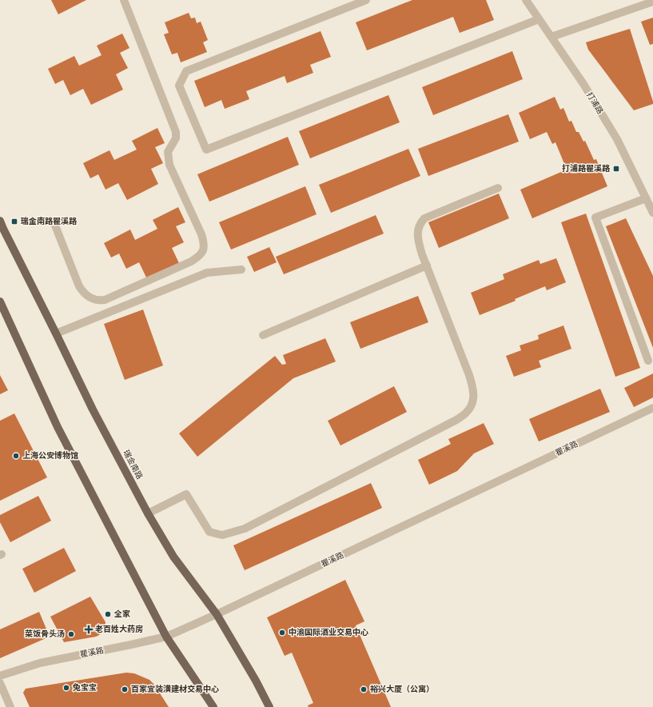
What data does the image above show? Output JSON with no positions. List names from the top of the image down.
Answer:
{
  "streets": {
    "main road": ["瑞金南路"],
    "street": ["打浦路", "瞿溪路"]
  },
  "crossings": [
    ["瞿溪路", "瑞金南路"]
  ],
  "places": {
    "transit": ["打浦路瞿溪路", "瑞金南路瞿溪路"],
    "other": [
      "上海公安博物馆",
      "全家",
      "中渝国际酒业交易中心",
      "菜饭骨头汤",
      "兔宝宝",
      "百家宜装潢建材交易中心",
      "裕兴大厦（公寓）"
    ],
    "health": ["老百姓大药房"]
  }
}
